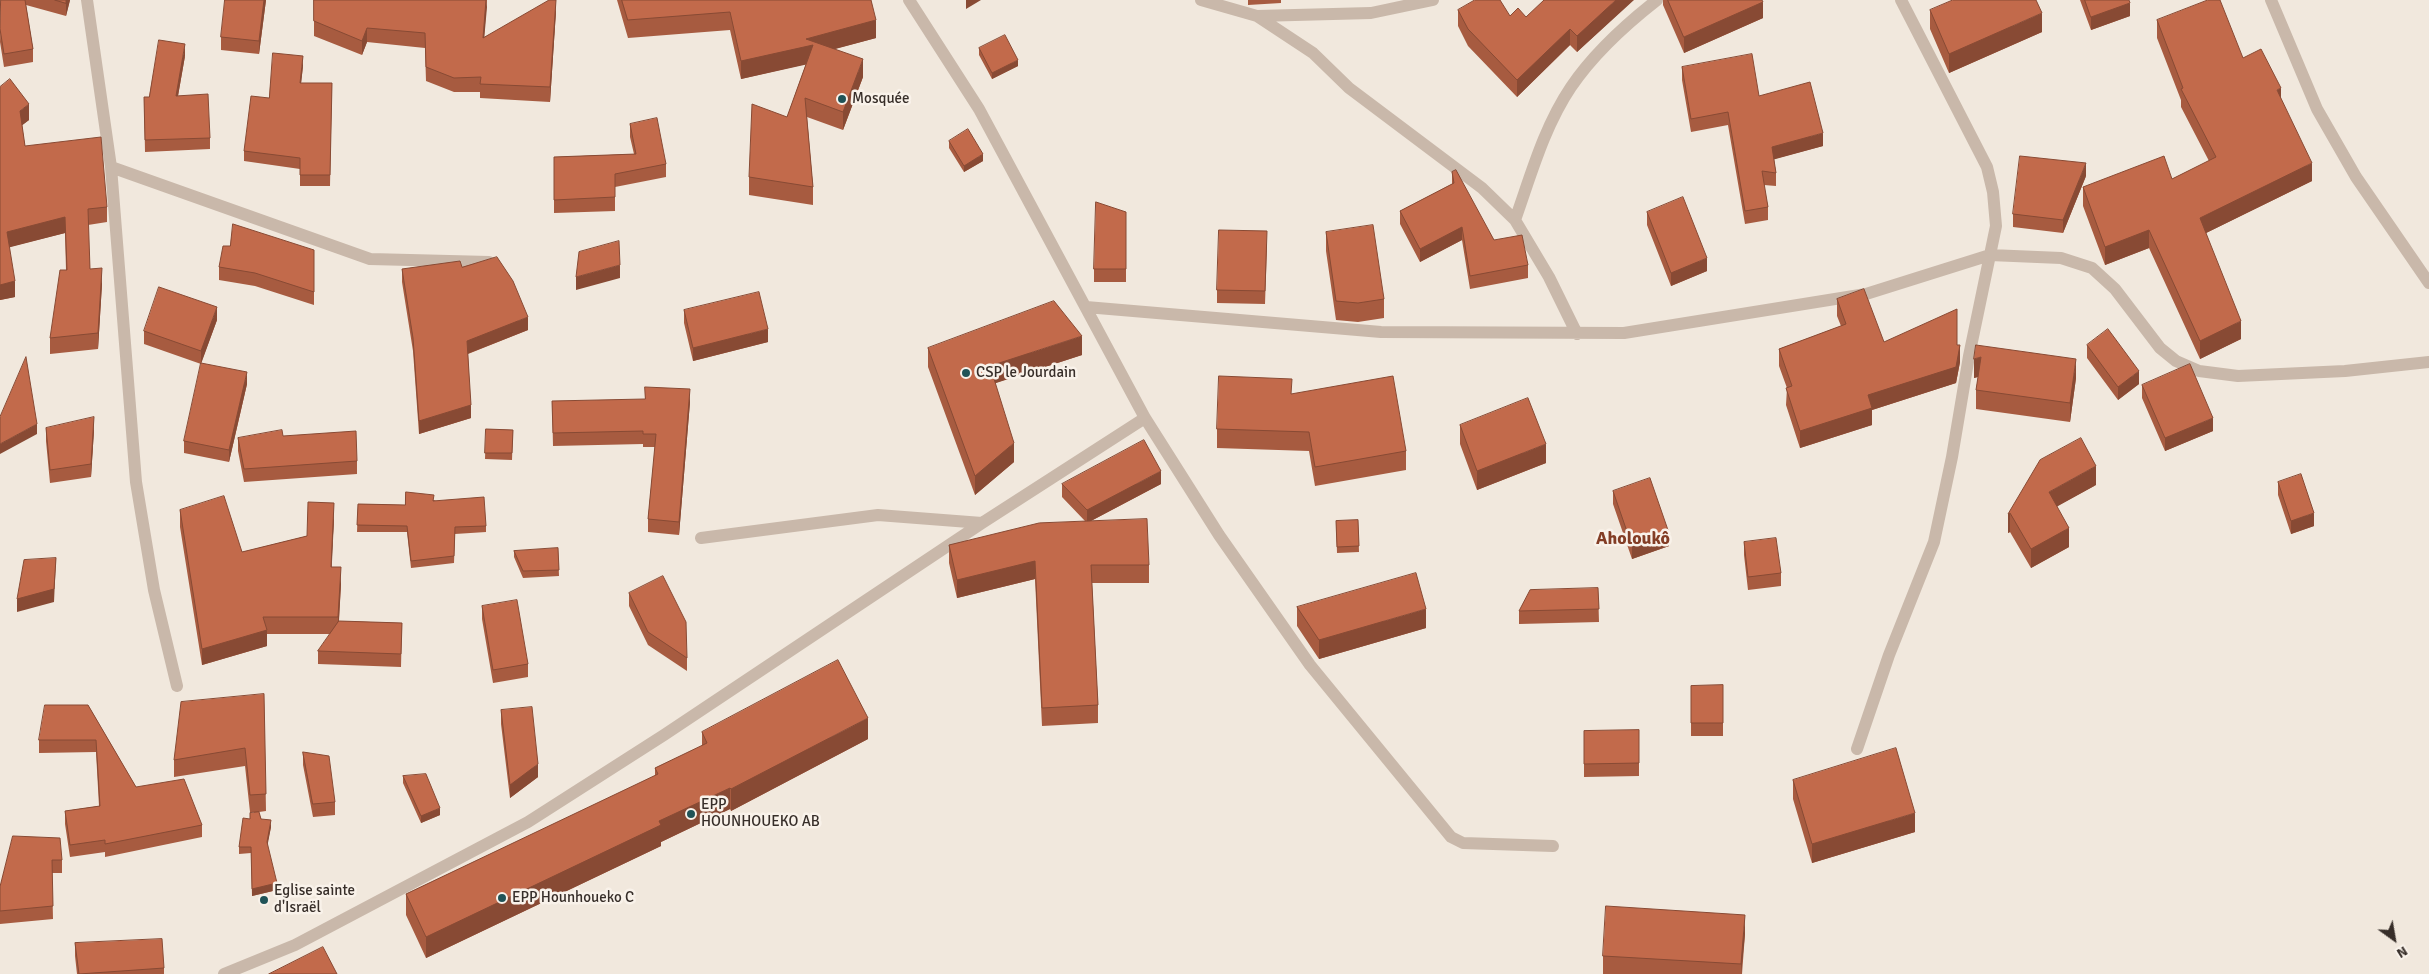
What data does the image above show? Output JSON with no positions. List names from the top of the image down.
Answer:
{
  "districts": ["Aholoukô"],
  "places": [
    "Mosquée",
    "CSP le Jourdain",
    "EPP HOUNHOUEKO AB",
    "EPP Hounhoueko C",
    "Eglise sainte d'Israël"
  ],
  "north": "bottom right"
}
